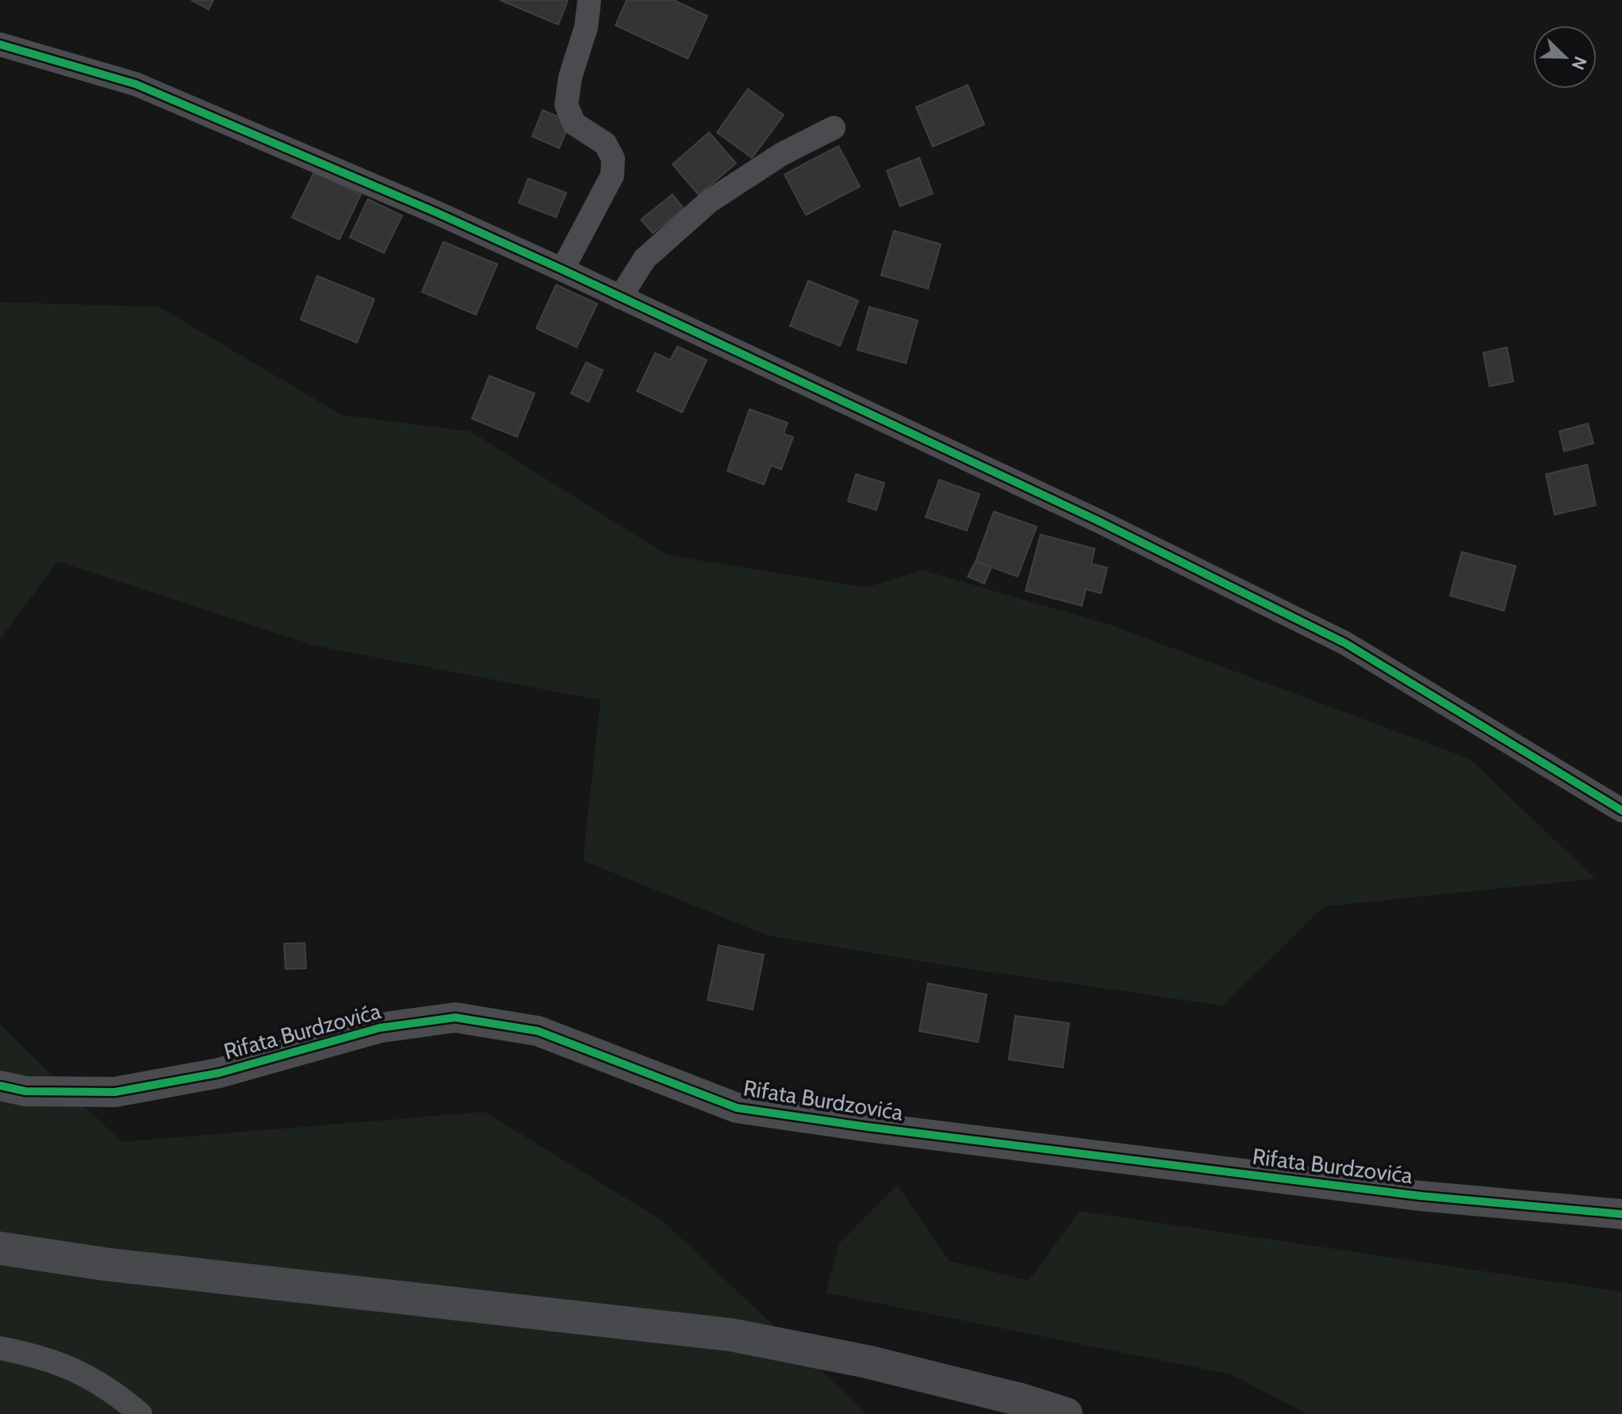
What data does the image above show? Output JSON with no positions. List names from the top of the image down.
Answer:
{
  "streets": {
    "street": ["Rifata Burdzovića"]
  },
  "north": "bottom right"
}
